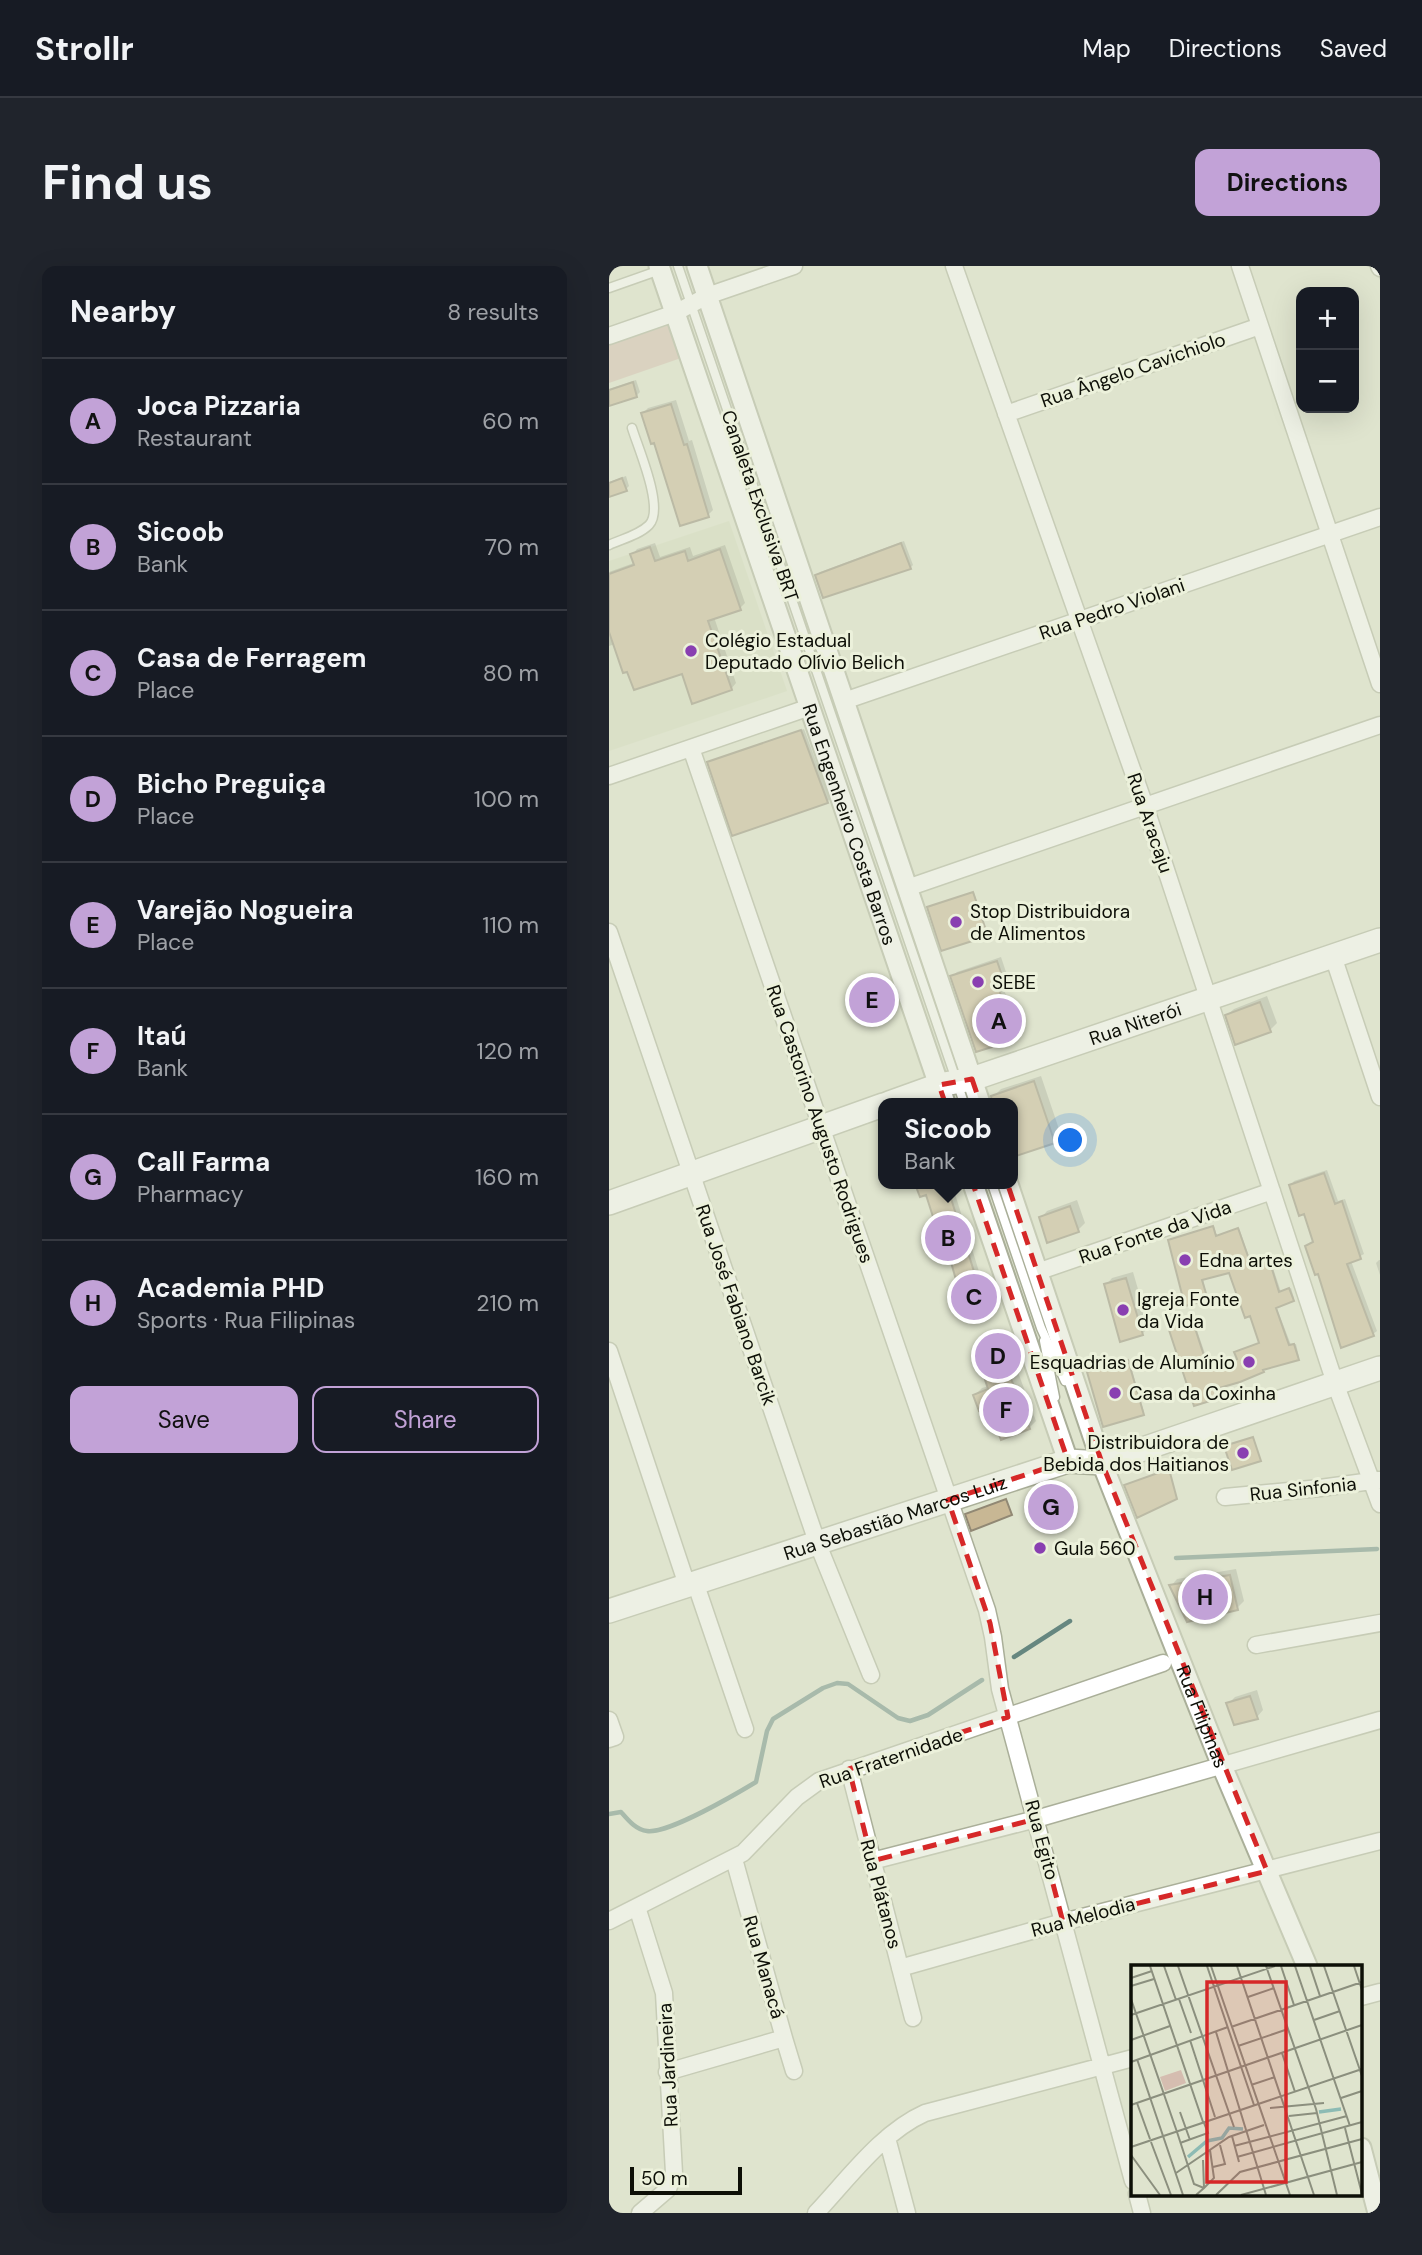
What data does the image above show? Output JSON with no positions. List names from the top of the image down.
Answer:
{
  "streets": {
    "main road": ["Rua Niterói", "Rua Sebastião Marcos Luiz"],
    "street": [
      "Rua Ângelo Cavichiolo",
      "Rua Pedro Violani",
      "Rua Aracaju",
      "Rua Engenheiro Costa Barros",
      "Rua Castorino Augusto Rodrigues",
      "Rua Fonte da Vida",
      "Rua José Fabiano Barcik",
      "Rua Sinfonia",
      "Rua Filipinas",
      "Rua Fraternidade",
      "Rua Egito",
      "Rua Plátanos",
      "Rua Melodia",
      "Rua Manacá",
      "Rua Jardineira"
    ],
    "lane": ["Canaleta Exclusiva BRT"]
  },
  "crossings": [
    ["Rua Ângelo Cavichiolo", "Rua Aracaju"],
    ["Canaleta Exclusiva BRT", "Rua Engenheiro Costa Barros"],
    ["Canaleta Exclusiva BRT", "Rua Niterói"],
    ["Rua Pedro Violani", "Rua Aracaju"],
    ["Rua Pedro Violani", "Rua Engenheiro Costa Barros"],
    ["Rua Aracaju", "Rua Niterói"],
    ["Rua Aracaju", "Rua Fonte da Vida"],
    ["Rua Aracaju", "Rua Sinfonia"],
    ["Rua Aracaju", "Rua Sebastião Marcos Luiz"],
    ["Rua Engenheiro Costa Barros", "Rua Niterói"],
    ["Rua Castorino Augusto Rodrigues", "Rua Sebastião Marcos Luiz"],
    ["Rua Castorino Augusto Rodrigues", "Rua Egito"],
    ["Rua José Fabiano Barcik", "Rua Sebastião Marcos Luiz"],
    ["Rua Sebastião Marcos Luiz", "Rua Filipinas"],
    ["Rua Sebastião Marcos Luiz", "Rua Egito"],
    ["Rua Filipinas", "Rua Melodia"],
    ["Rua Fraternidade", "Rua Egito"],
    ["Rua Fraternidade", "Rua Plátanos"],
    ["Rua Fraternidade", "Rua Manacá"],
    ["Rua Fraternidade", "Rua Jardineira"],
    ["Rua Egito", "Rua Melodia"],
    ["Rua Plátanos", "Rua Melodia"],
    ["Rua Manacá", "Rua Jardineira"]
  ],
  "places": [
    "Colégio Estadual Deputado Olívio Belich",
    "Stop Distribuidora de Alimentos",
    "SEBE",
    "Edna artes",
    "Igreja Fonte da Vida",
    "Esquadrias de Alumínio",
    "Casa da Coxinha",
    "Distribuidora de Bebida dos Haitianos",
    "Gula 560"
  ],
  "scale_bar": "50 m",
  "page": {
    "header": "Strollr",
    "nav": ["Map", "Directions", "Saved"],
    "buttons": [
      "Directions",
      ["Save", "Share"]
    ],
    "title": "Find us",
    "heading": ["Nearby", "8 results"],
    "map_buttons": ["+", "−"],
    "list": [
      {
        "mark": "A",
        "name": "Joca Pizzaria",
        "note": "Restaurant",
        "value": "60 m"
      },
      {
        "mark": "B",
        "name": "Sicoob",
        "note": "Bank",
        "value": "70 m"
      },
      {
        "mark": "C",
        "name": "Casa de Ferragem",
        "note": "Place",
        "value": "80 m"
      },
      {
        "mark": "D",
        "name": "Bicho Preguiça",
        "note": "Place",
        "value": "100 m"
      },
      {
        "mark": "E",
        "name": "Varejão Nogueira",
        "note": "Place",
        "value": "110 m"
      },
      {
        "mark": "F",
        "name": "Itaú",
        "note": "Bank",
        "value": "120 m"
      },
      {
        "mark": "G",
        "name": "Call Farma",
        "note": "Pharmacy",
        "value": "160 m"
      },
      {
        "mark": "H",
        "name": "Academia PHD",
        "note": "Sports · Rua Filipinas",
        "value": "210 m"
      }
    ],
    "pins": [
      "E",
      "A",
      "B",
      "C",
      "D",
      "F",
      "G",
      "H"
    ],
    "popup": ["Sicoob", "Bank"],
    "scale": "50 m"
  }
}
